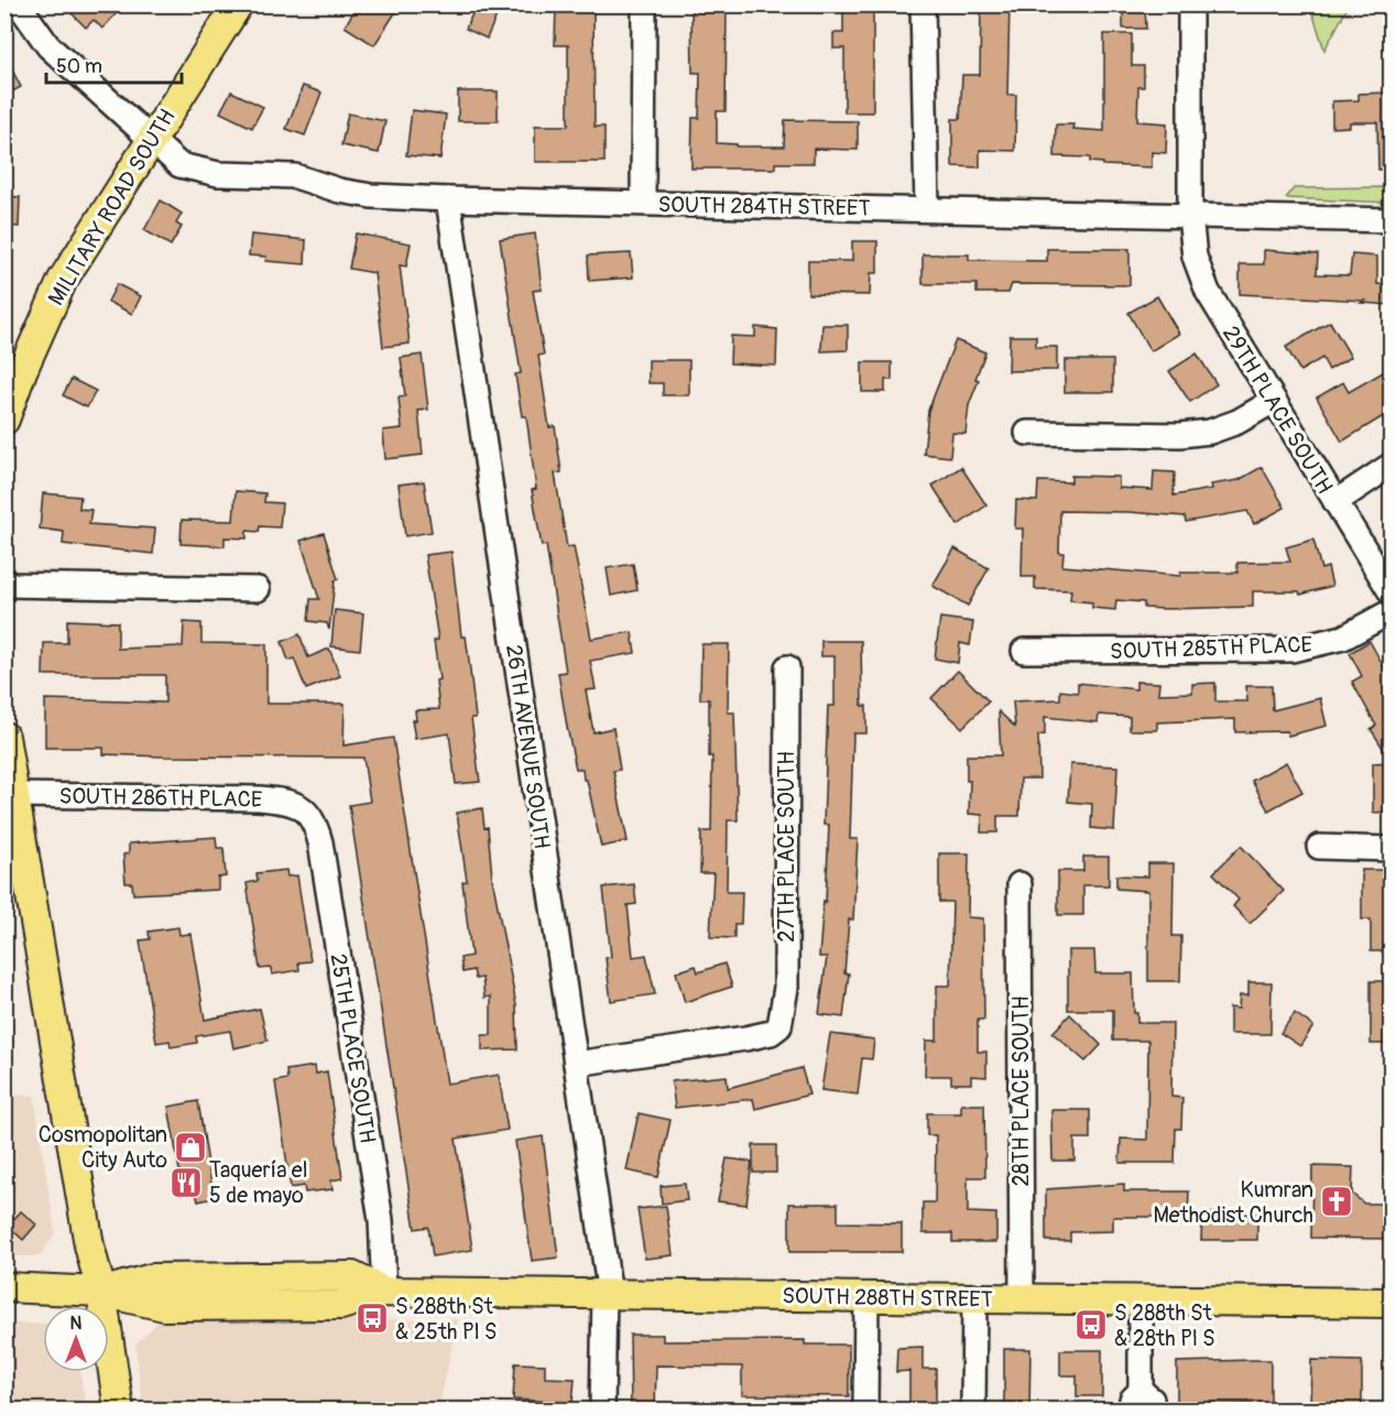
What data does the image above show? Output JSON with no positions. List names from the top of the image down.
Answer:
{
  "streets": {
    "main road": ["MILITARY ROAD SOUTH", "SOUTH 288TH STREET"],
    "street": [
      "SOUTH 284TH STREET",
      "29TH PLACE SOUTH",
      "SOUTH 285TH PLACE",
      "26TH AVENUE SOUTH",
      "SOUTH 286TH PLACE",
      "27TH PLACE SOUTH",
      "25TH PLACE SOUTH",
      "28TH PLACE SOUTH"
    ]
  },
  "crossings": [
    ["SOUTH 284TH STREET", "MILITARY ROAD SOUTH"],
    ["SOUTH 284TH STREET", "29TH PLACE SOUTH"],
    ["SOUTH 284TH STREET", "26TH AVENUE SOUTH"],
    ["26TH AVENUE SOUTH", "27TH PLACE SOUTH"],
    ["26TH AVENUE SOUTH", "SOUTH 288TH STREET"],
    ["SOUTH 286TH PLACE", "25TH PLACE SOUTH"],
    ["25TH PLACE SOUTH", "SOUTH 288TH STREET"],
    ["28TH PLACE SOUTH", "SOUTH 288TH STREET"]
  ],
  "places": {
    "shop": ["Cosmopolitan City Auto"],
    "restaurant": ["Taquería el 5 de mayo"],
    "church": ["Kumran Methodist Church"],
    "bus stop": ["S 288th St & 25th Pl S", "S 288th St & 28th Pl S"]
  },
  "scale_bar": "50 m",
  "north": "top"
}
